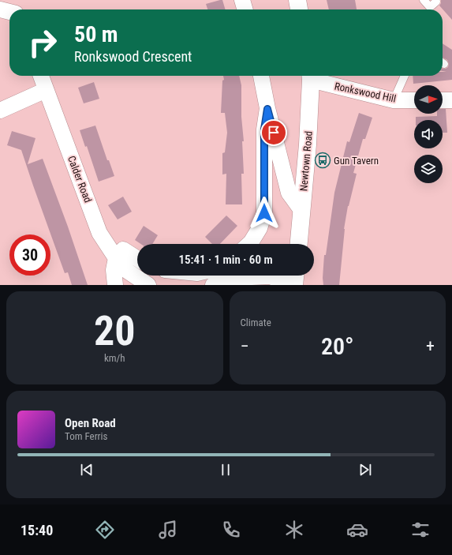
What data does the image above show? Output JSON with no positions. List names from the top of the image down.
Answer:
{
  "streets": {
    "main road": ["Newtown Road"],
    "street": ["Ronkswood Hill", "Calder Road"]
  },
  "crossings": [
    ["Ronkswood Hill", "Newtown Road"]
  ],
  "places": {
    "bus stop": ["Gun Tavern"]
  },
  "north": "right",
  "page": {
    "turn": ["50 m", "Ronkswood Crescent"],
    "limit": "30",
    "trip": "15:41 · 1 min · 60 m",
    "tile": [
      ["20", "km/h"],
      "Climate"
    ],
    "heat": ["−", "20°", "+"],
    "song": ["Open Road", "Tom Ferris"],
    "tabs": "15:40"
  }
}
